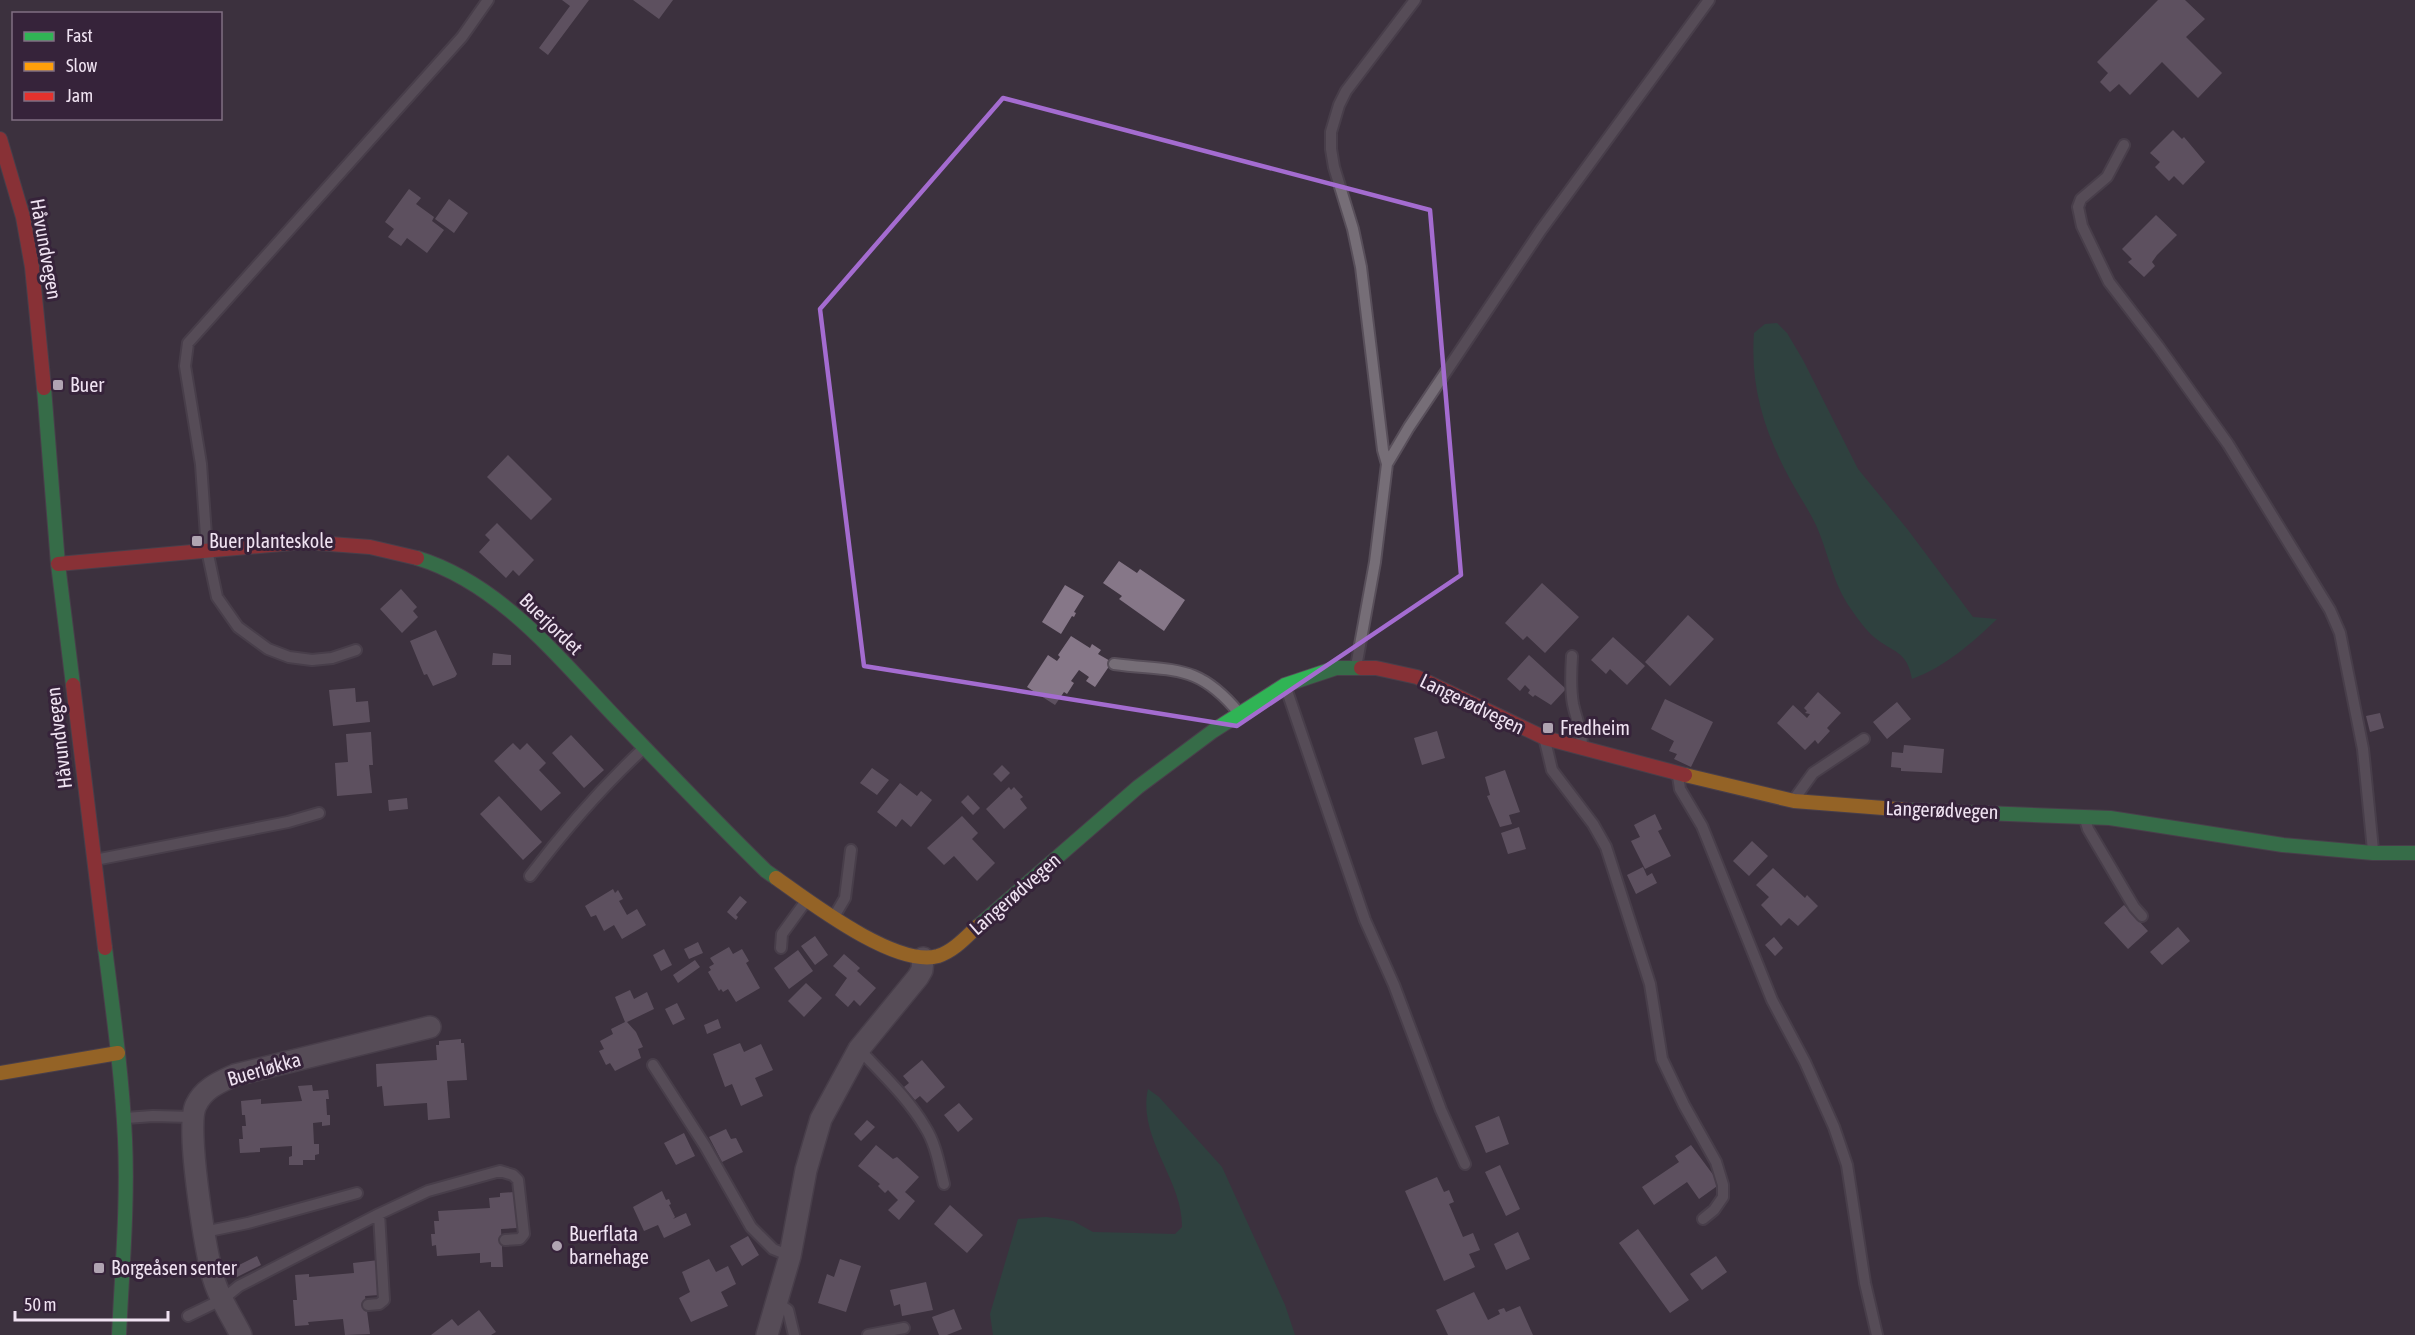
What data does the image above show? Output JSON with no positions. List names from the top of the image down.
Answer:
{
  "streets": {
    "main road": ["Håvundvegen", "Buerjordet", "Langerødvegen"],
    "street": ["Buerløkka"]
  },
  "crossings": [
    ["Håvundvegen", "Buerjordet"],
    ["Buerjordet", "Langerødvegen"]
  ],
  "places": {
    "transit": [
      "Buer",
      "Buer planteskole",
      "Fredheim",
      "Borgeåsen senter"
    ],
    "other": ["Buerflata barnehage"]
  },
  "legend": ["Fast", "Slow", "Jam"],
  "scale_bar": "50 m"
}
